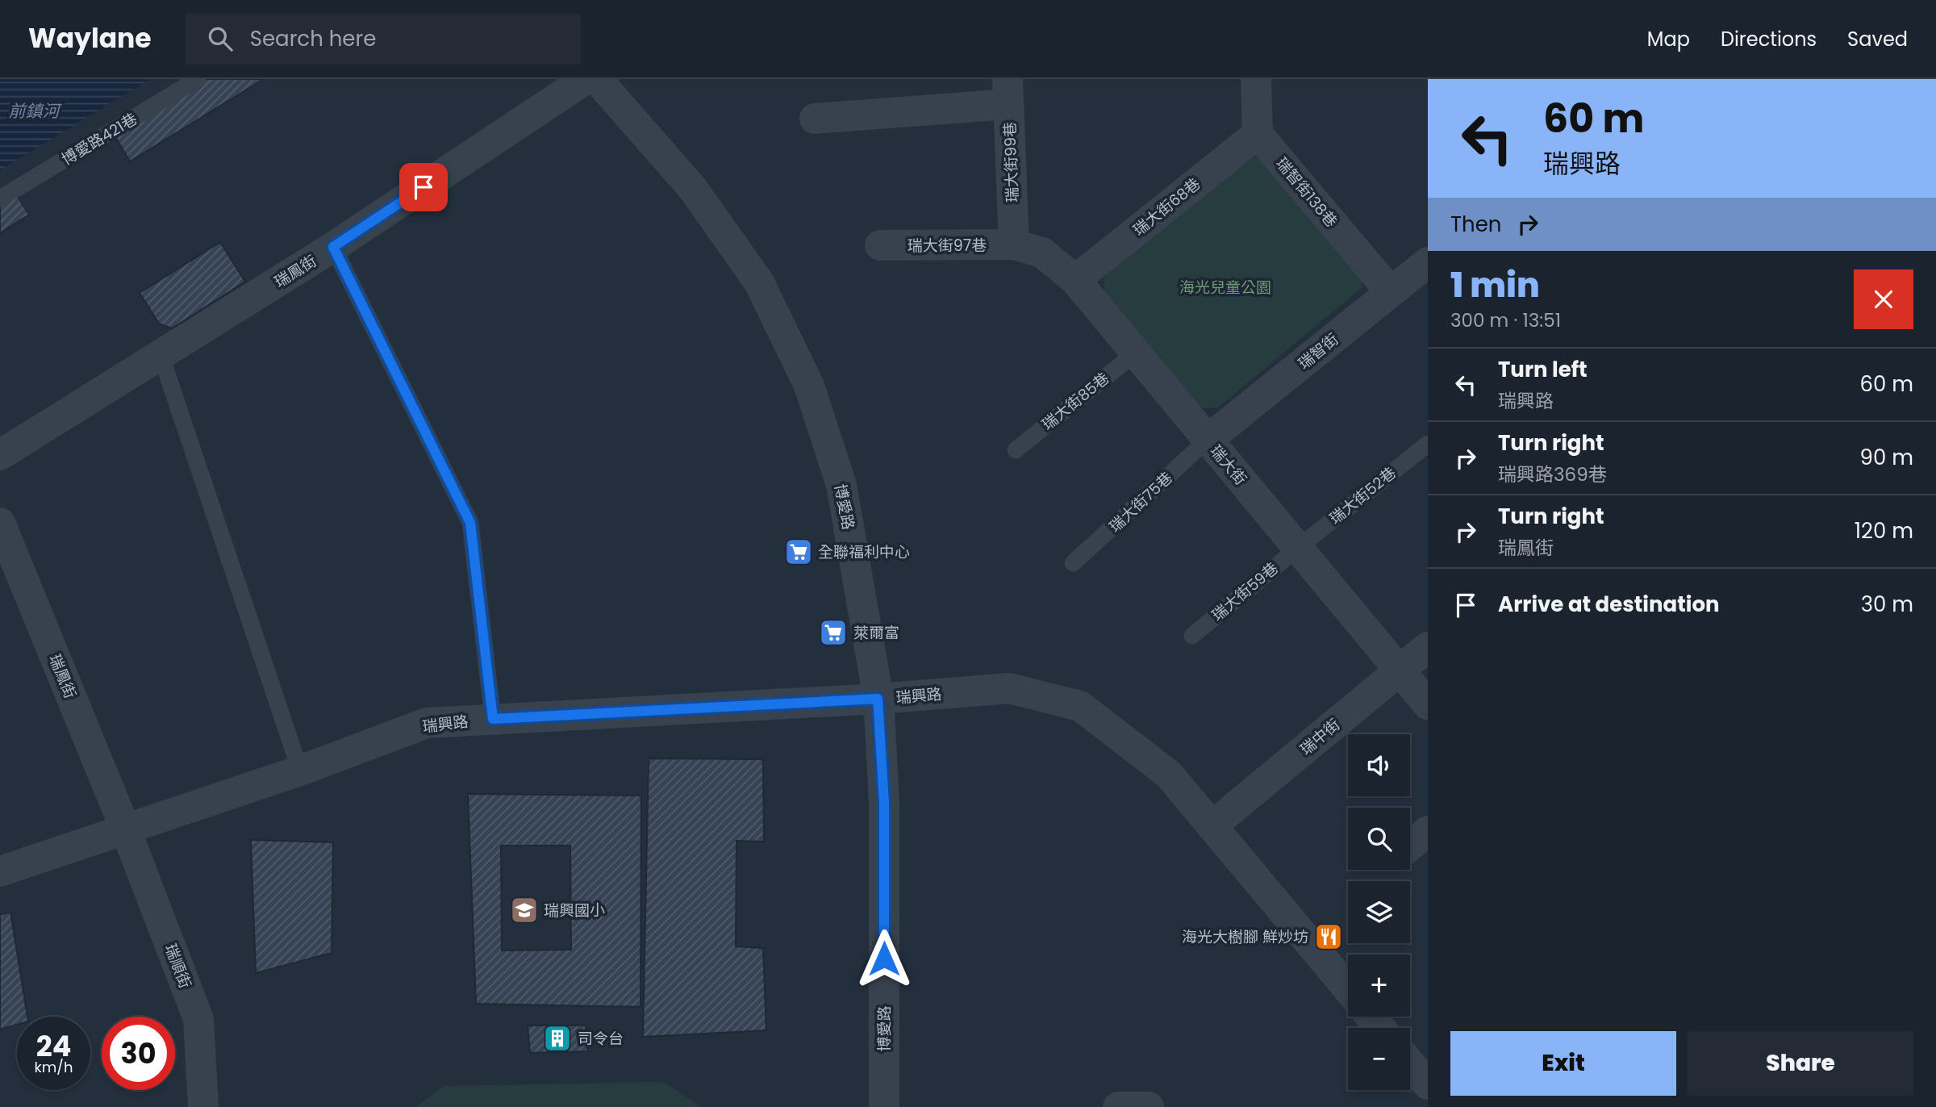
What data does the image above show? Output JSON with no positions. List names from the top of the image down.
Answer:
{
  "streets": {
    "street": [
      "瑞大街99巷",
      "瑞智街138巷",
      "瑞大街68巷",
      "瑞大街97巷",
      "瑞鳳街",
      "瑞智街",
      "瑞大街",
      "博愛路",
      "瑞興路",
      "瑞中街",
      "瑞順街"
    ],
    "lane": [
      "博愛路421巷",
      "瑞大街85巷",
      "瑞大街52巷",
      "瑞大街75巷",
      "瑞大街59巷"
    ]
  },
  "crossings": [
    ["瑞大街99巷", "瑞大街97巷"],
    ["瑞大街99巷", "瑞大街"],
    ["瑞智街138巷", "瑞大街68巷"],
    ["瑞智街138巷", "瑞智街"],
    ["瑞大街68巷", "瑞大街"],
    ["瑞大街97巷", "瑞大街"],
    ["瑞鳳街", "瑞興路"],
    ["瑞鳳街", "瑞順街"],
    ["瑞智街", "瑞大街"],
    ["瑞智街", "瑞大街75巷"],
    ["瑞大街85巷", "瑞大街"],
    ["瑞大街", "瑞大街52巷"],
    ["瑞大街", "瑞大街75巷"],
    ["瑞大街", "瑞大街59巷"],
    ["瑞大街", "瑞中街"],
    ["瑞大街52巷", "瑞大街59巷"],
    ["博愛路", "瑞興路"],
    ["瑞興路", "瑞中街"],
    ["瑞興路", "瑞順街"]
  ],
  "water": ["前鎮河"],
  "parks": ["海光兒童公園"],
  "places": {
    "supermarket": ["全聯福利中心", "萊爾富"],
    "school or university": ["瑞興國小"],
    "restaurant": ["海光大樹腳 鮮炒坊"],
    "building": ["司令台"]
  },
  "page": {
    "header": "Waylane",
    "search": "Search here",
    "nav": ["Map", "Directions", "Saved"],
    "turn": ["60 m", "瑞興路"],
    "then": "Then",
    "heading": ["1 min", "300 m · 13:51"],
    "list": [
      {
        "name": "Turn left",
        "note": "瑞興路",
        "value": "60 m"
      },
      {
        "name": "Turn right",
        "note": "瑞興路369巷",
        "value": "90 m"
      },
      {
        "name": "Turn right",
        "note": "瑞鳳街",
        "value": "120 m"
      },
      {
        "name": "Arrive at destination",
        "value": "30 m"
      }
    ],
    "map_buttons": ["+", "−"],
    "speed": "24 km/h",
    "limit": "30",
    "buttons": ["Exit", "Share"]
  }
}
